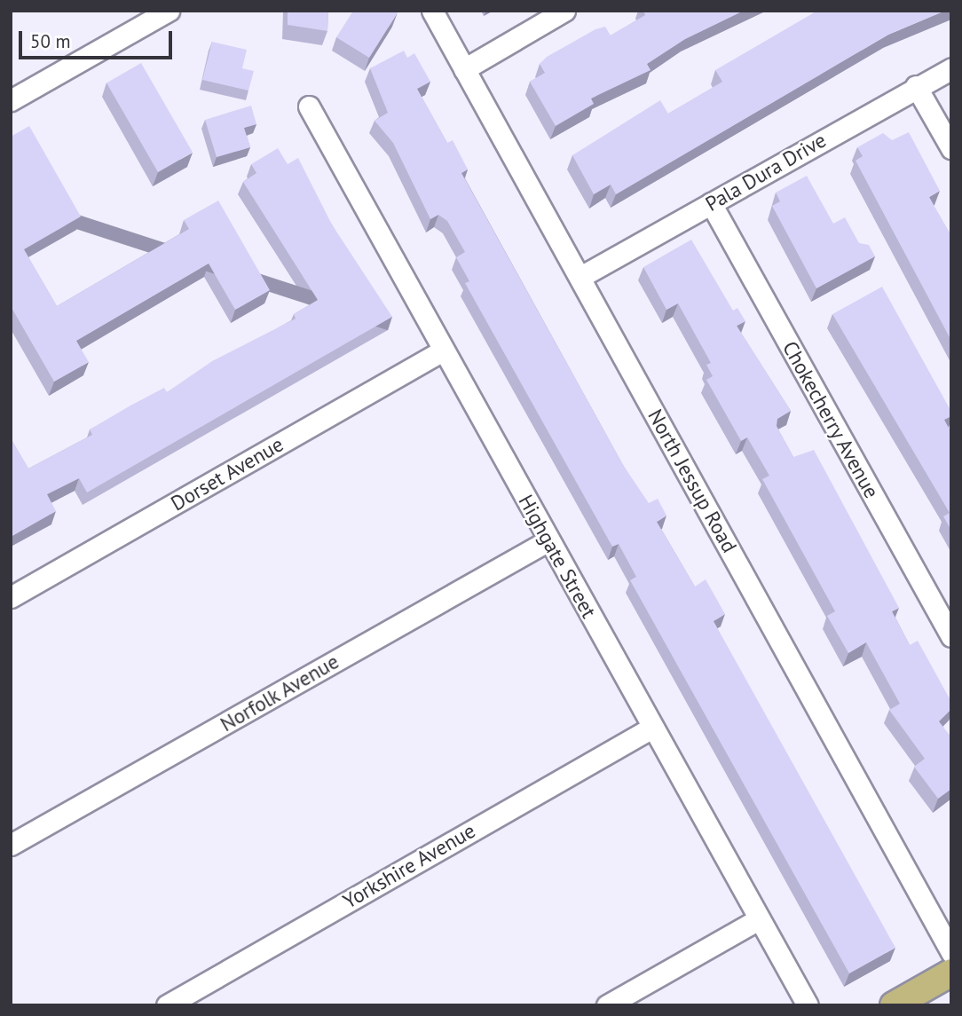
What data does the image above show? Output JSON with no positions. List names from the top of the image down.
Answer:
{
  "streets": {
    "street": [
      "Pala Dura Drive",
      "Chokecherry Avenue",
      "Dorset Avenue",
      "North Jessup Road",
      "Highgate Street",
      "Norfolk Avenue",
      "Yorkshire Avenue"
    ]
  },
  "crossings": [
    ["Pala Dura Drive", "Chokecherry Avenue"],
    ["Pala Dura Drive", "North Jessup Road"],
    ["Dorset Avenue", "Highgate Street"],
    ["Highgate Street", "Norfolk Avenue"],
    ["Highgate Street", "Yorkshire Avenue"]
  ],
  "scale_bar": "50 m"
}
